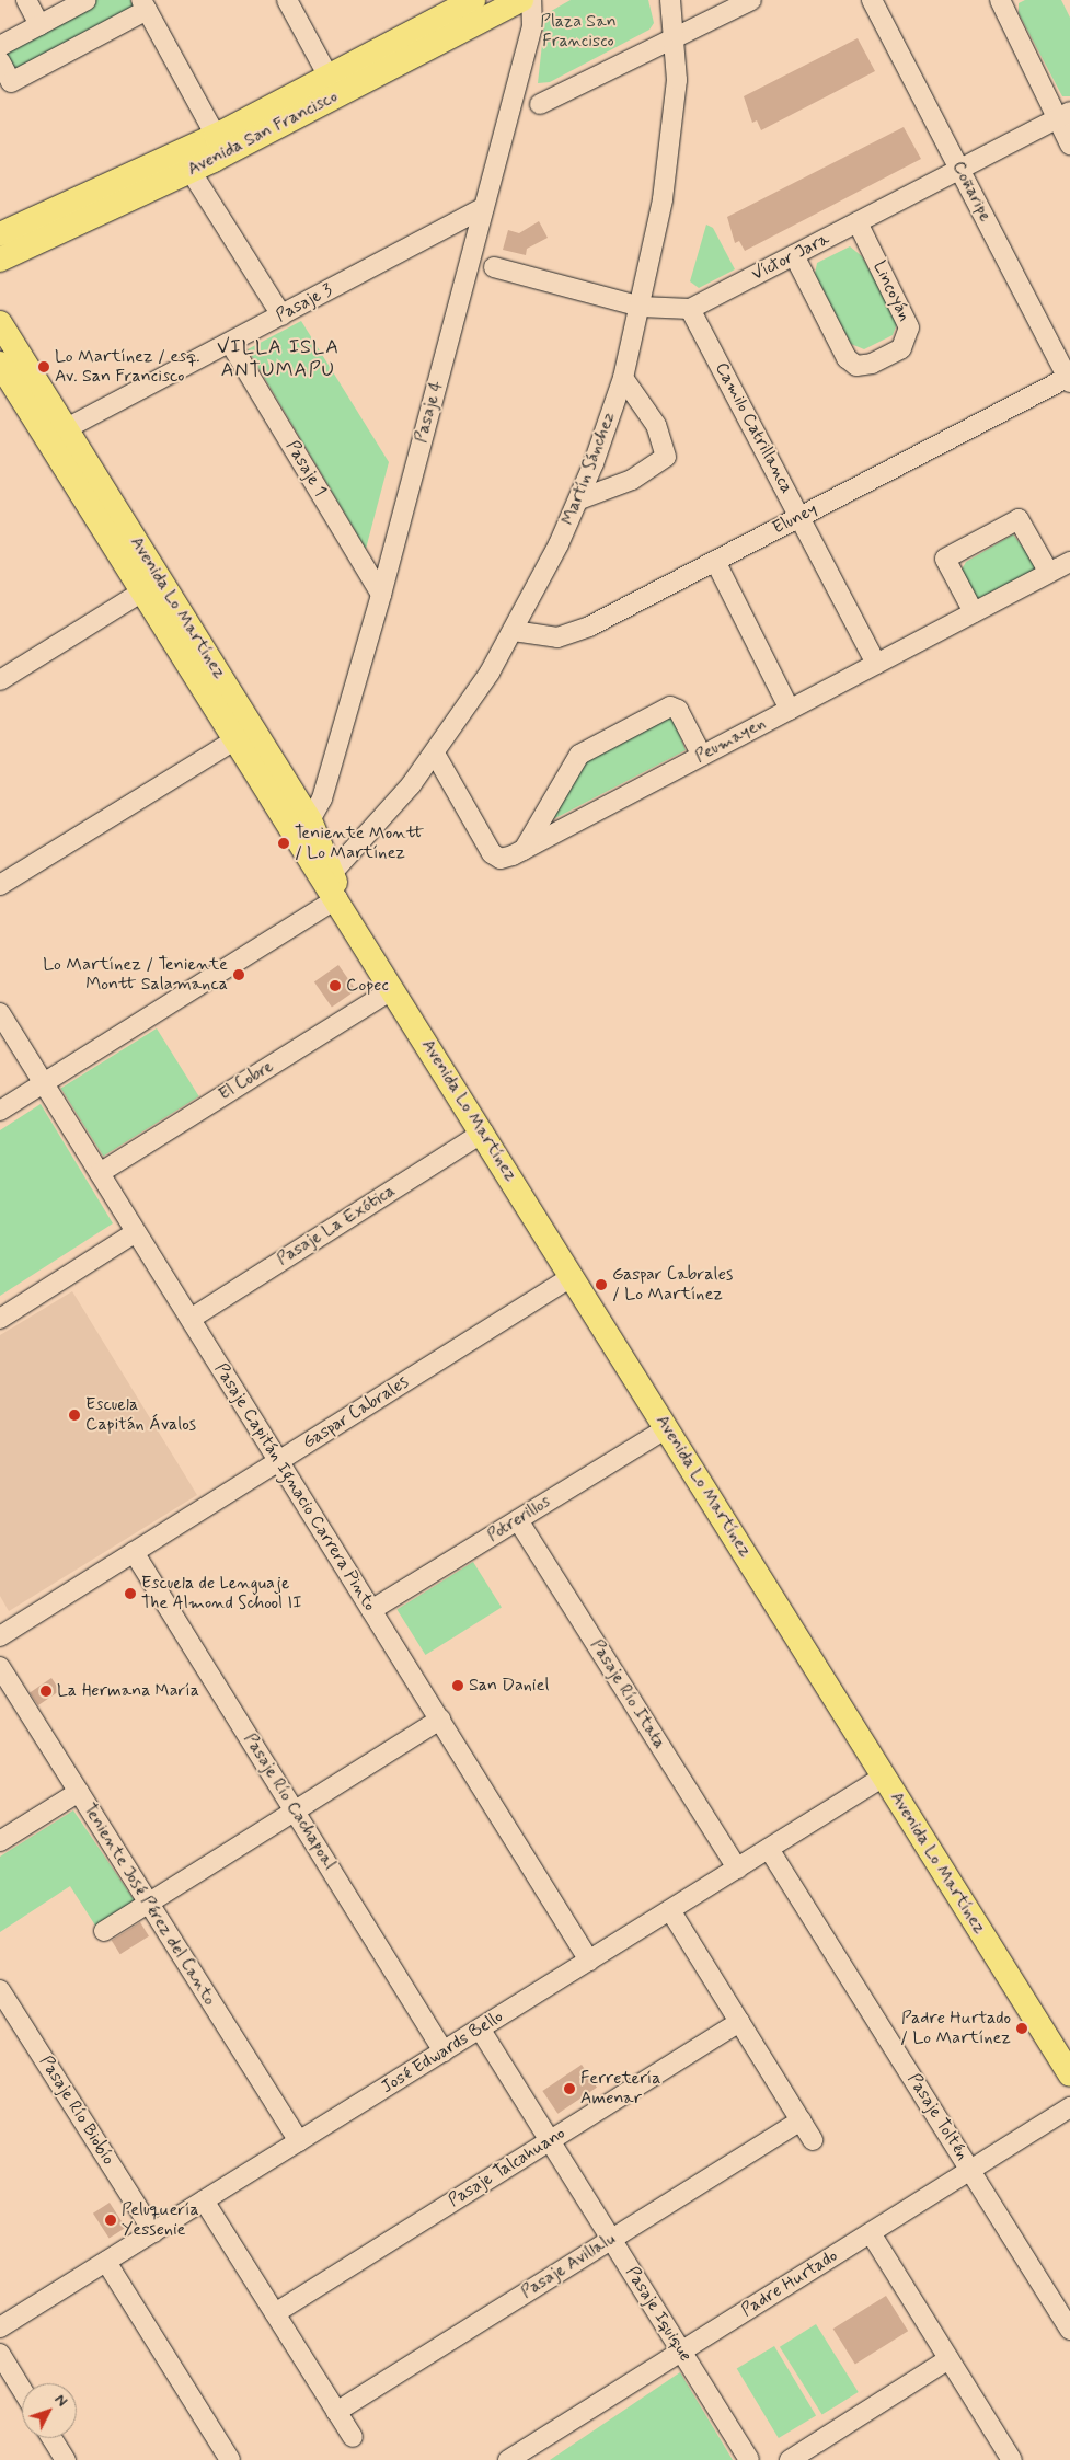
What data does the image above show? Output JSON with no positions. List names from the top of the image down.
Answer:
{
  "streets": {
    "main road": ["Avenida San Francisco", "Avenida Lo Martínez"],
    "street": [
      "Coñaripe",
      "Víctor Jara",
      "Lincoyán",
      "Pasaje 3",
      "Pasaje 4",
      "Camilo Catrillanca",
      "Pasaje 1",
      "Martín Sánchez",
      "Eluney",
      "Peumayen",
      "El Cobre",
      "Pasaje La Exótica",
      "Gaspar Cabrales",
      "Pasaje Capitán Ignacio Carrera Pinto",
      "Potrerillos",
      "Pasaje Río Itata",
      "Pasaje Río Cachapoal",
      "Teniente José Pérez del Canto",
      "José Edwards Bello",
      "Pasaje Río Biobío",
      "Pasaje Toltén",
      "Pasaje Talcahuano",
      "Pasaje Avillalu",
      "Padre Hurtado",
      "Pasaje Iquique"
    ]
  },
  "crossings": [
    ["Coñaripe", "Víctor Jara"],
    ["Coñaripe", "Eluney"],
    ["Víctor Jara", "Lincoyán"],
    ["Víctor Jara", "Camilo Catrillanca"],
    ["Víctor Jara", "Martín Sánchez"],
    ["Pasaje 3", "Pasaje 4"],
    ["Pasaje 3", "Pasaje 1"],
    ["Pasaje 3", "Avenida Lo Martínez"],
    ["Pasaje 4", "Pasaje 1"],
    ["Pasaje 4", "Avenida Lo Martínez"],
    ["Camilo Catrillanca", "Eluney"],
    ["Camilo Catrillanca", "Peumayen"],
    ["Martín Sánchez", "Eluney"],
    ["Martín Sánchez", "Avenida Lo Martínez"],
    ["Martín Sánchez", "Peumayen"],
    ["Avenida Lo Martínez", "El Cobre"],
    ["Avenida Lo Martínez", "Pasaje La Exótica"],
    ["Avenida Lo Martínez", "Gaspar Cabrales"],
    ["Avenida Lo Martínez", "Potrerillos"],
    ["Avenida Lo Martínez", "José Edwards Bello"],
    ["El Cobre", "Pasaje Capitán Ignacio Carrera Pinto"],
    ["Pasaje La Exótica", "Pasaje Capitán Ignacio Carrera Pinto"],
    ["Gaspar Cabrales", "Pasaje Capitán Ignacio Carrera Pinto"],
    ["Gaspar Cabrales", "Pasaje Río Cachapoal"],
    ["Pasaje Capitán Ignacio Carrera Pinto", "Potrerillos"],
    ["Pasaje Capitán Ignacio Carrera Pinto", "José Edwards Bello"],
    ["Potrerillos", "Pasaje Río Itata"],
    ["Pasaje Río Itata", "José Edwards Bello"],
    ["Pasaje Río Cachapoal", "José Edwards Bello"],
    ["Teniente José Pérez del Canto", "José Edwards Bello"],
    ["José Edwards Bello", "Pasaje Río Biobío"],
    ["José Edwards Bello", "Pasaje Toltén"],
    ["José Edwards Bello", "Pasaje Iquique"],
    ["Pasaje Toltén", "Padre Hurtado"],
    ["Pasaje Talcahuano", "Pasaje Iquique"],
    ["Pasaje Avillalu", "Pasaje Iquique"],
    ["Padre Hurtado", "Pasaje Iquique"]
  ],
  "districts": ["VILLA ISLA ANTUMAPU"],
  "parks": ["Plaza San Francisco"],
  "places": [
    "Lo Martínez / esq. Av. San Francisco",
    "Teniente Montt / Lo Martínez",
    "Lo Martínez / Teniente Montt Salamanca",
    "Copec",
    "Gaspar Cabrales / Lo Martínez",
    "Escuela Capitán Ávalos",
    "Escuela de Lenguaje The Almond School II",
    "San Daniel",
    "La Hermana María",
    "Padre Hurtado / Lo Martínez",
    "Ferretería Amenar",
    "Peluquería Yessenie"
  ],
  "north": "top right"
}
